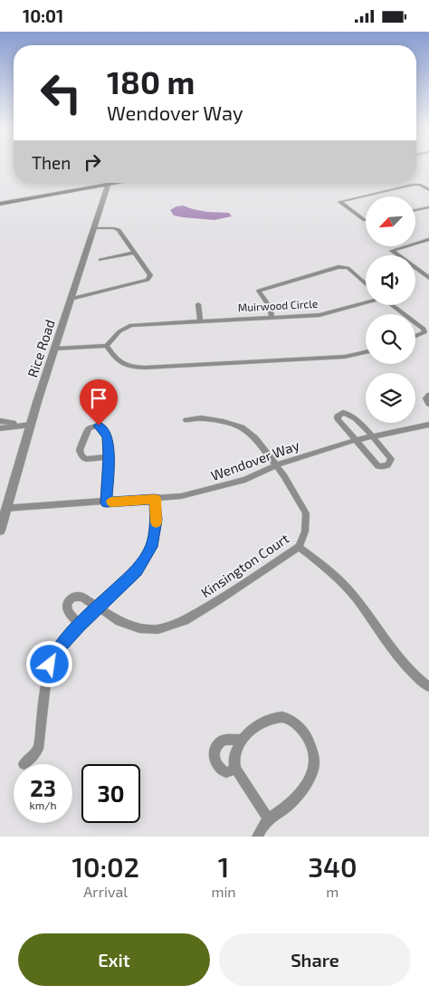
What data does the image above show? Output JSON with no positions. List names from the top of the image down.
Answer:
{
  "streets": {
    "street": [
      "Muirwood Circle",
      "Rice Road",
      "Wendover Way",
      "Kinsington Court"
    ]
  },
  "crossings": [
    ["Rice Road", "Wendover Way"],
    ["Wendover Way", "Kinsington Court"]
  ],
  "north": "bottom left",
  "page": {
    "status": "10:01",
    "turn": ["180 m", "Wendover Way"],
    "then": "Then",
    "speed": "23 km/h",
    "limit": "30",
    "eta": [
      "10:02",
      "Arrival",
      "1",
      "min",
      "340",
      "m"
    ],
    "buttons": ["Exit", "Share"]
  }
}
